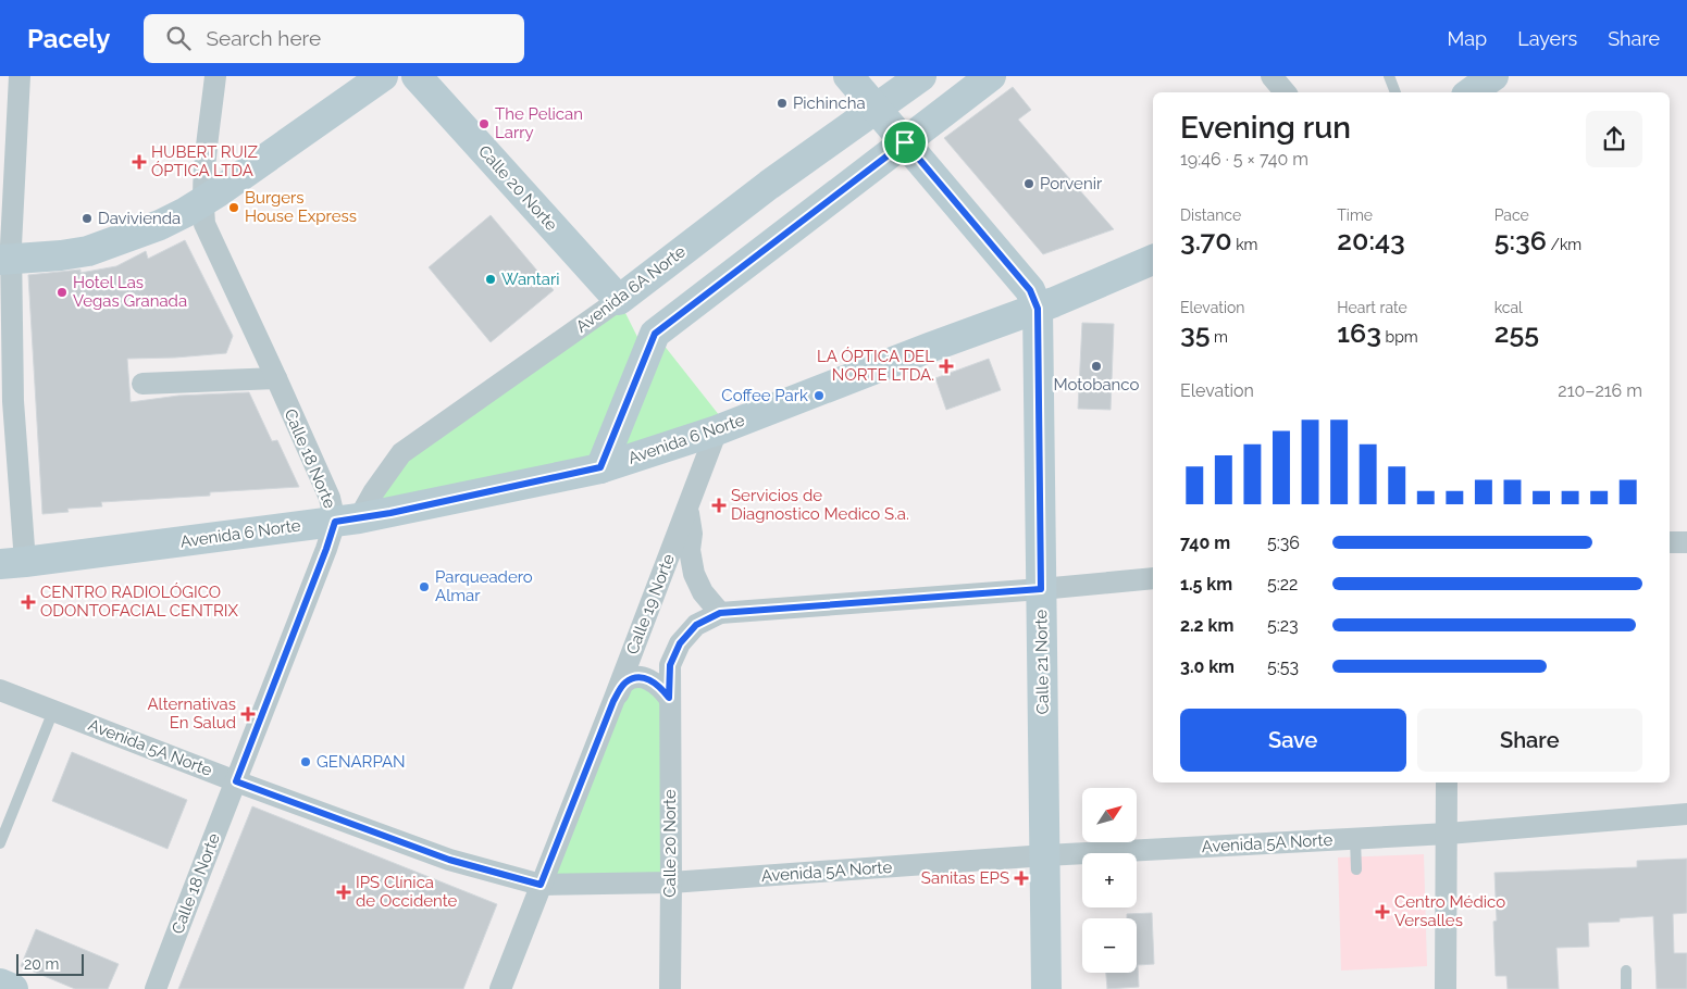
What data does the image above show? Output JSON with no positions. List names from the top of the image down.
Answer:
{
  "streets": {
    "main road": [
      "Calle 20 Norte",
      "Avenida 6A Norte",
      "Avenida 6 Norte",
      "Calle 21 Norte"
    ],
    "street": ["Calle 18 Norte", "Calle 19 Norte", "Avenida 5A Norte"]
  },
  "crossings": [
    ["Calle 20 Norte", "Avenida 6A Norte"],
    ["Calle 20 Norte", "Avenida 5A Norte"],
    ["Avenida 6A Norte", "Avenida 6 Norte"],
    ["Avenida 6A Norte", "Calle 18 Norte"],
    ["Avenida 6A Norte", "Calle 21 Norte"],
    ["Avenida 6 Norte", "Calle 18 Norte"],
    ["Avenida 6 Norte", "Calle 19 Norte"],
    ["Avenida 6 Norte", "Calle 21 Norte"],
    ["Calle 18 Norte", "Avenida 5A Norte"],
    ["Calle 19 Norte", "Avenida 5A Norte"],
    ["Calle 21 Norte", "Avenida 5A Norte"]
  ],
  "places": {
    "other": [
      "Pichincha",
      "The Pelican Larry",
      "Porvenir",
      "Burgers House Express",
      "Davivienda",
      "Wantari",
      "Hotel Las Vegas Granada",
      "Motobanco",
      "Coffee Park",
      "Parqueadero Almar",
      "GENARPAN"
    ],
    "health": [
      "HUBERT RUIZ ÓPTICA LTDA",
      "LA ÓPTICA DEL NORTE LTDA.",
      "Servicios de Diagnostico Medico S.a.",
      "CENTRO RADIOLÓGICO ODONTOFACIAL CENTRIX",
      "Alternativas En Salud",
      "Sanitas EPS",
      "IPS Clínica de Occidente",
      "Centro Médico Versalles"
    ]
  },
  "scale_bar": "20 m",
  "north": "top right",
  "page": {
    "header": "Pacely",
    "search": "Search here",
    "nav": ["Map", "Layers", "Share"],
    "heading": ["Evening run", "19:46 · 5 × 740 m"],
    "stats": [
      ["Distance", "3.70 km"],
      ["Time", "20:43"],
      ["Pace", "5:36 /km"],
      ["Elevation", "35 m"],
      ["Heart rate", "163 bpm"],
      ["kcal", "255"]
    ],
    "chart": ["Elevation", "210–216 m"],
    "list": [
      {
        "name": "740 m",
        "note": "5:36"
      },
      {
        "name": "1.5 km",
        "note": "5:22"
      },
      {
        "name": "2.2 km",
        "note": "5:23"
      },
      {
        "name": "3.0 km",
        "note": "5:53"
      }
    ],
    "buttons": ["Save", "Share"],
    "map_buttons": ["+", "−"],
    "scale": "20 m"
  }
}
